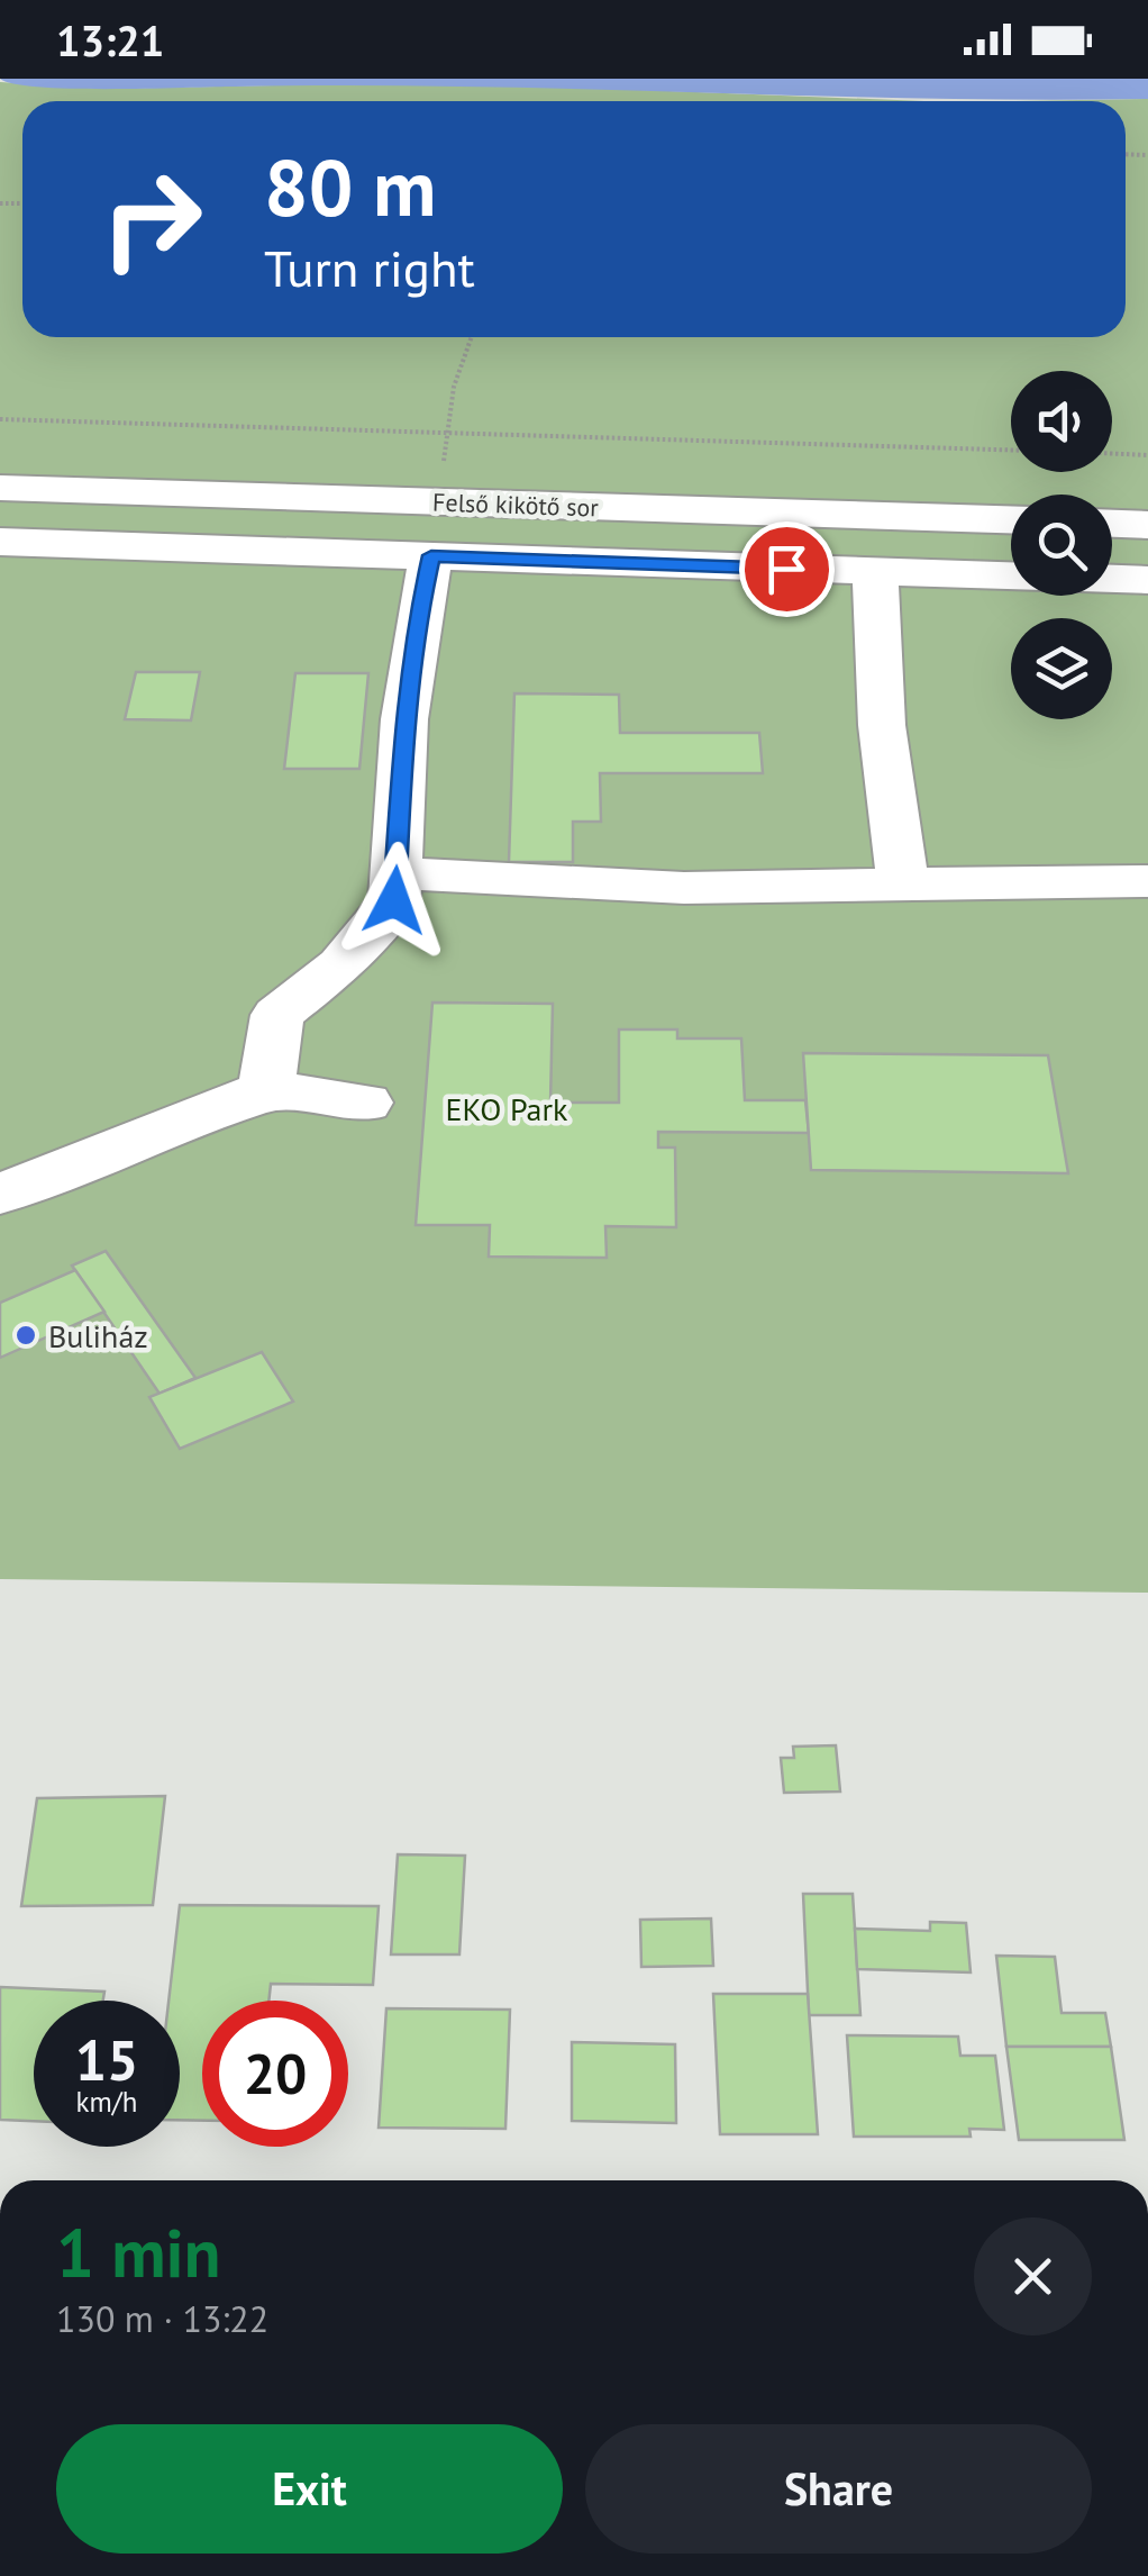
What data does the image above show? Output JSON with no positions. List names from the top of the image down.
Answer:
{
  "streets": {
    "street": ["Felső kikötő sor"]
  },
  "parks": ["EKO Park"],
  "places": ["Buliház"],
  "page": {
    "status": "13:21",
    "turn": ["80 m", "Turn right"],
    "speed": "15 km/h",
    "limit": "20",
    "heading": ["1 min", "130 m · 13:22"],
    "buttons": ["Exit", "Share"]
  }
}
